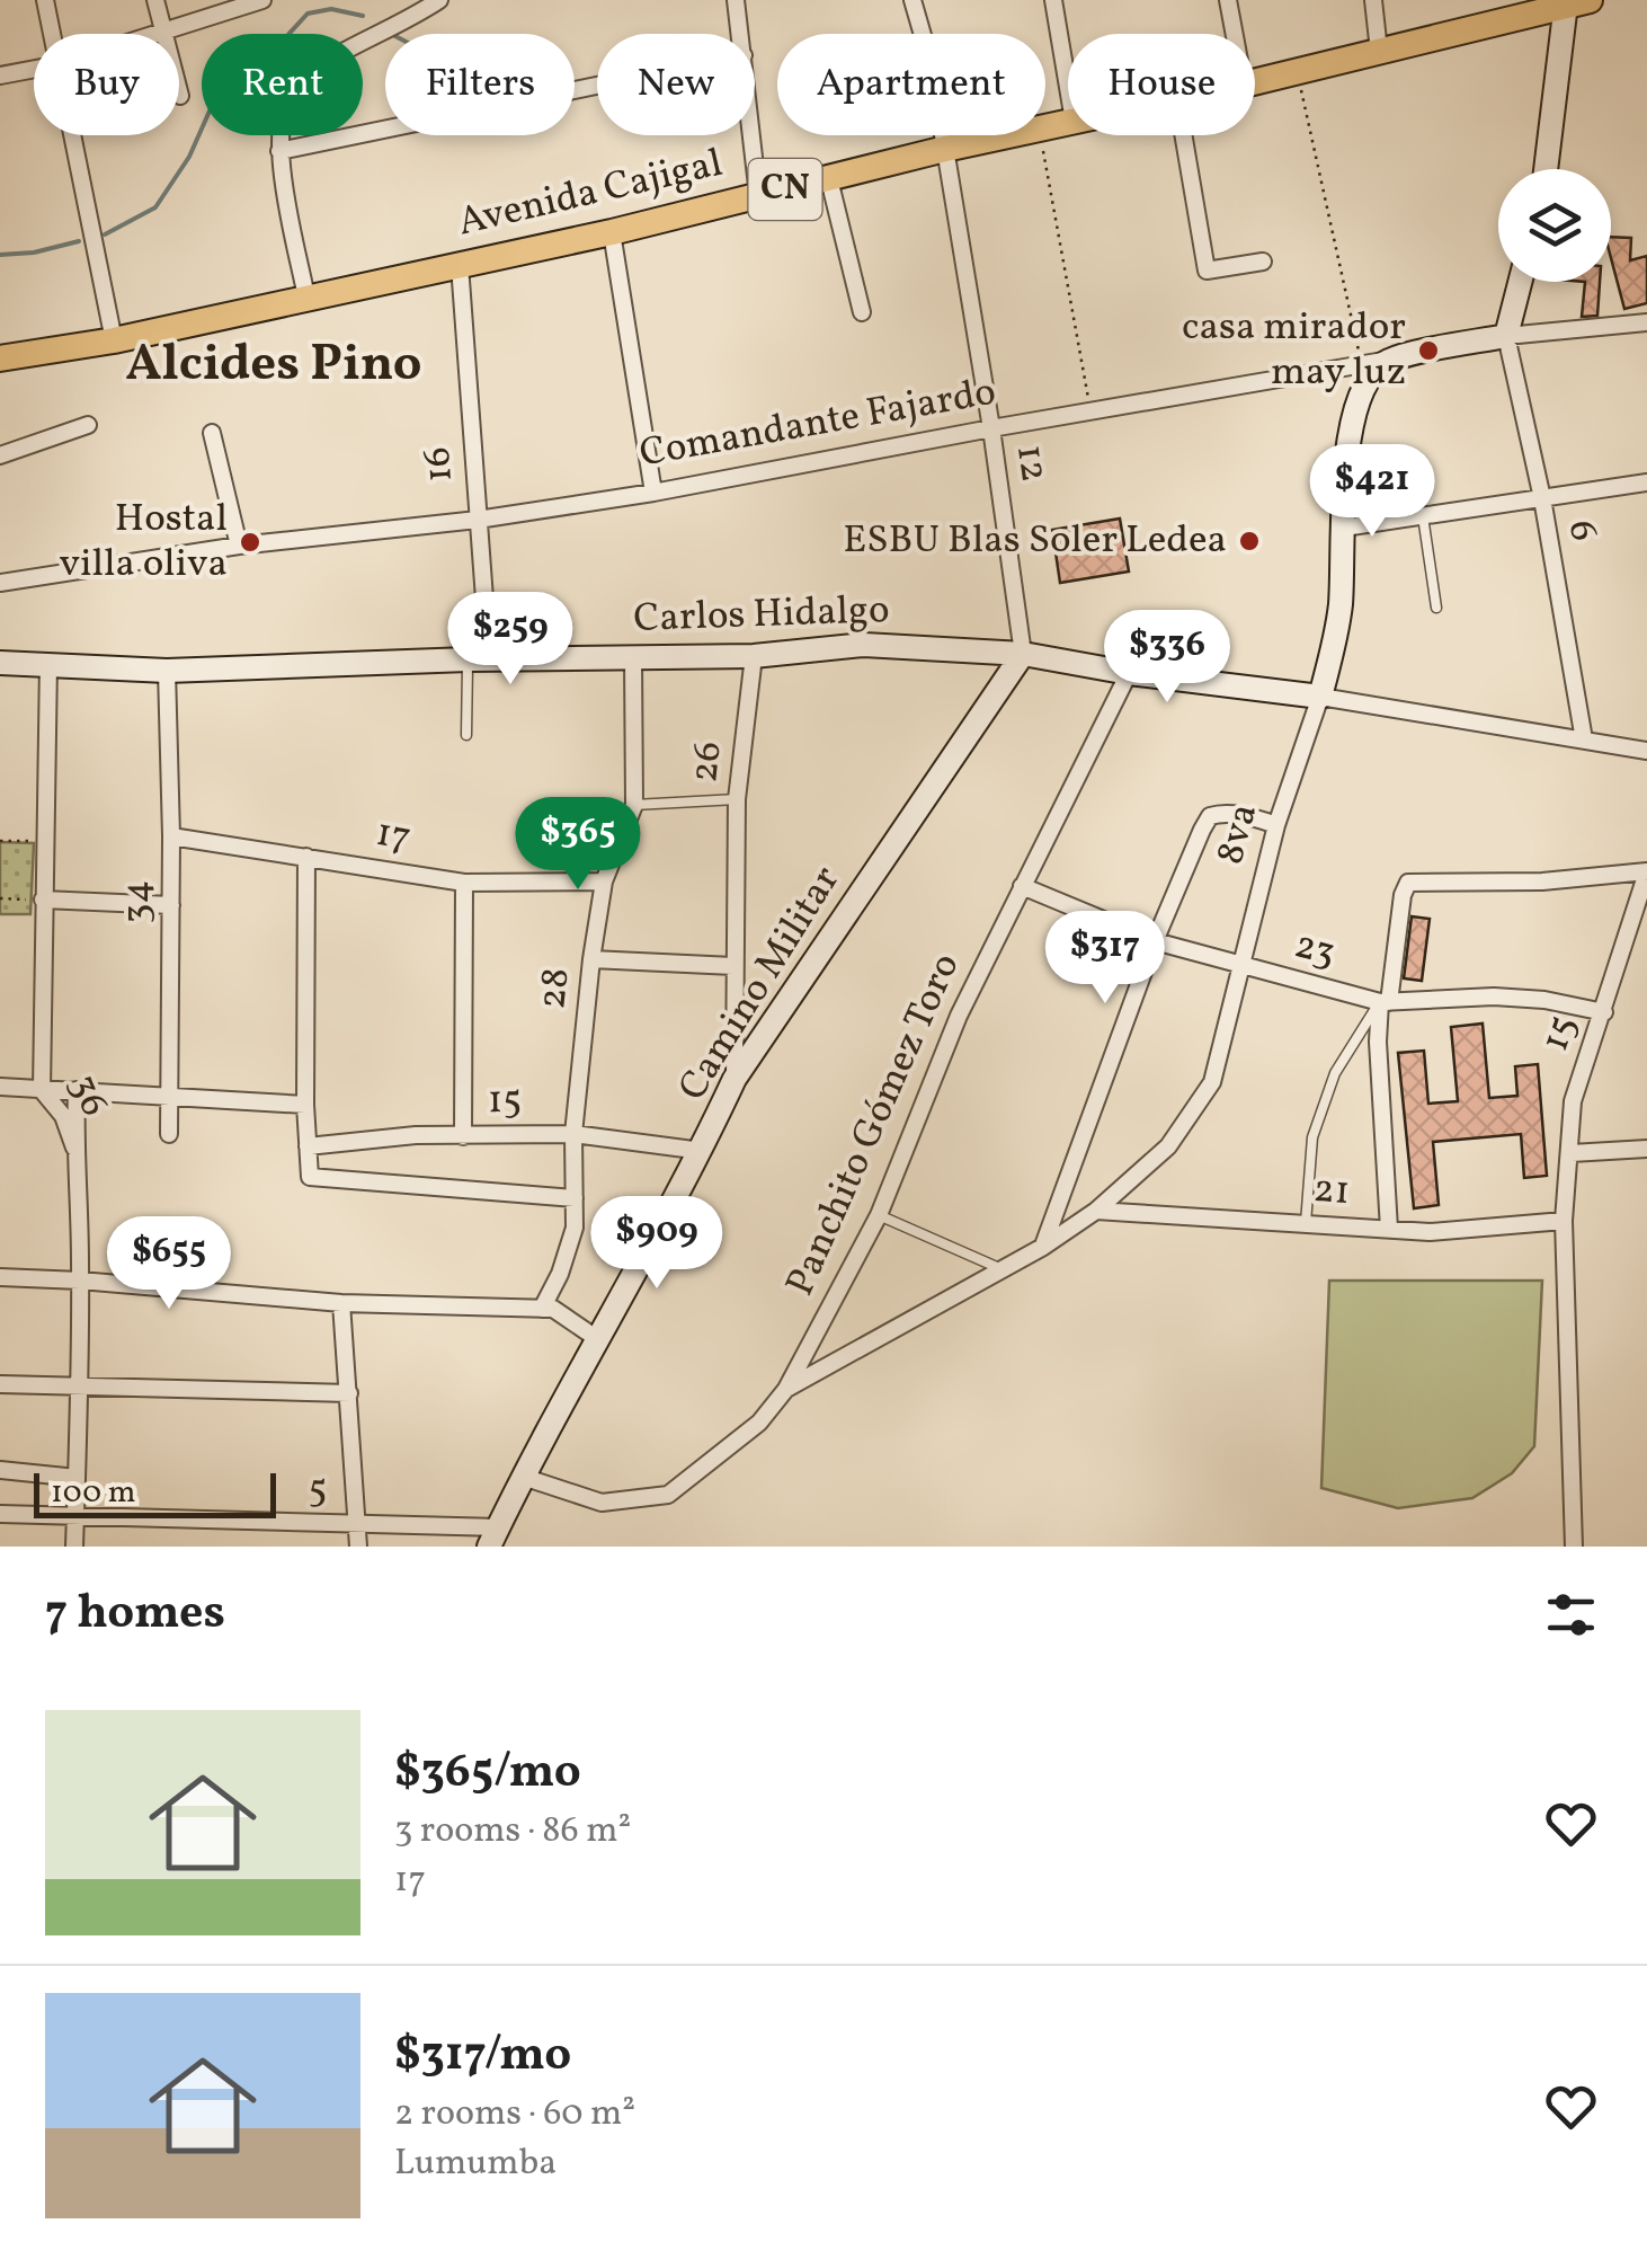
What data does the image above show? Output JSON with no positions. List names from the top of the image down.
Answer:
{
  "streets": {
    "main road": [
      "CN",
      "Avenida Cajigal",
      "Comandante Fajardo",
      "Carlos Hidalgo",
      "8va",
      "Camino Militar"
    ],
    "street": [
      "12",
      "16",
      "6",
      "26",
      "17",
      "34",
      "23",
      "28",
      "15",
      "36",
      "Panchito Gómez Toro",
      "21",
      "5"
    ]
  },
  "crossings": [
    ["Avenida Cajigal", "12"],
    ["Avenida Cajigal", "16"],
    ["Comandante Fajardo", "12"],
    ["Comandante Fajardo", "16"],
    ["Comandante Fajardo", "6"],
    ["Comandante Fajardo", "8va"],
    ["12", "Carlos Hidalgo"],
    ["12", "Camino Militar"],
    ["16", "Carlos Hidalgo"],
    ["Carlos Hidalgo", "26"],
    ["Carlos Hidalgo", "8va"],
    ["Carlos Hidalgo", "34"],
    ["Carlos Hidalgo", "Camino Militar"],
    ["Carlos Hidalgo", "28"],
    ["Carlos Hidalgo", "36"],
    ["Carlos Hidalgo", "Panchito Gómez Toro"],
    ["26", "Camino Militar"],
    ["8va", "23"],
    ["8va", "Panchito Gómez Toro"],
    ["8va", "21"],
    ["17", "34"],
    ["17", "28"],
    ["23", "15"],
    ["23", "Panchito Gómez Toro"],
    ["Camino Militar", "15"],
    ["Camino Militar", "Panchito Gómez Toro"],
    ["Camino Militar", "5"],
    ["28", "15"],
    ["15", "21"]
  ],
  "districts": ["Alcides Pino"],
  "places": ["casa mirador may luz", "ESBU Blas Soler Ledea", "Hostal villa oliva"],
  "scale_bar": "100 m",
  "page": {
    "chip": [
      "Buy",
      "Rent",
      "Filters",
      "New",
      "Apartment",
      "House"
    ],
    "price": [
      "$421",
      "$259",
      "$336",
      "$365",
      "$317",
      "$909",
      "$655"
    ],
    "scale": "100 m",
    "heading": "7 homes",
    "list": [
      {
        "name": "$365/mo",
        "note": "3 rooms · 86 m² · 17"
      },
      {
        "name": "$317/mo",
        "note": "2 rooms · 60 m² · Lumumba"
      }
    ]
  }
}
